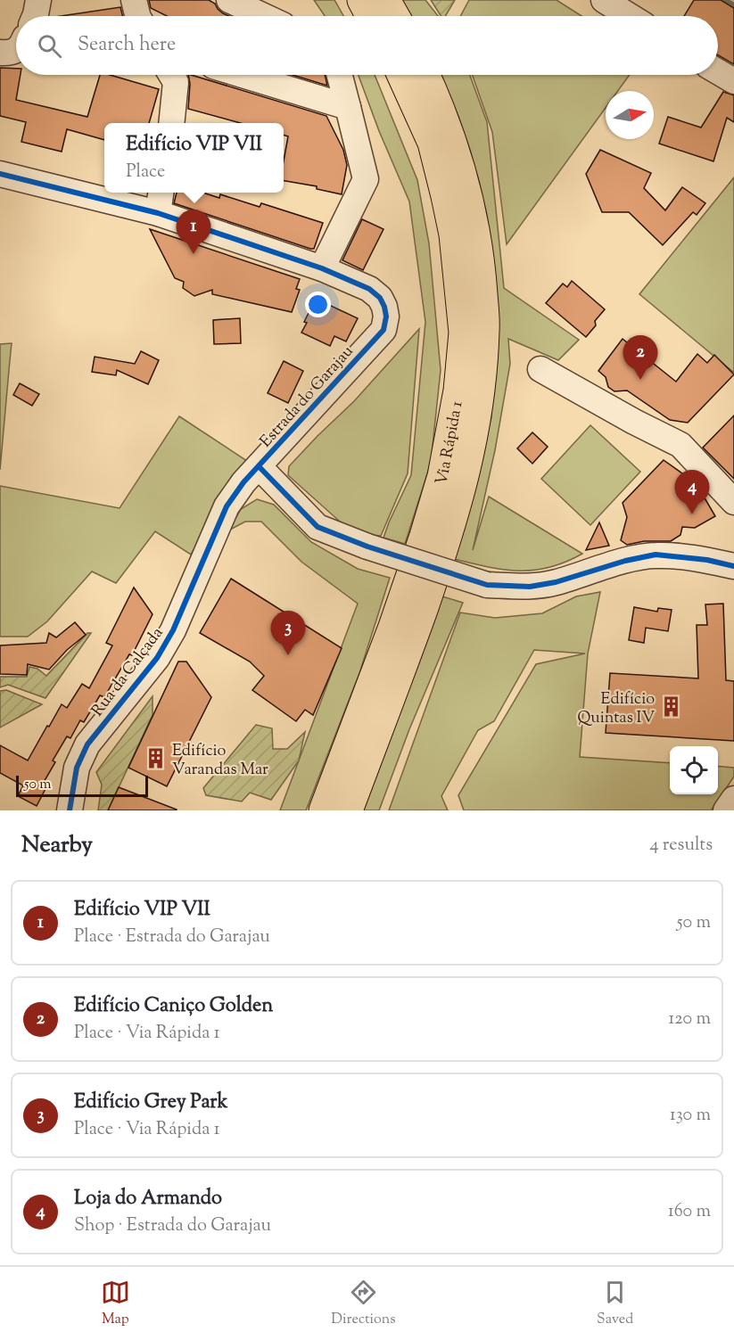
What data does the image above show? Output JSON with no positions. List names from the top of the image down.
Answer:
{
  "streets": {
    "highway": ["Via Rápida 1"],
    "street": ["Estrada do Garajau", "Rua da Calçada"]
  },
  "crossings": [
    ["Estrada do Garajau", "Rua da Calçada"]
  ],
  "places": {
    "building": ["Edifício Quintas IV", "Edifício Varandas Mar"]
  },
  "scale_bar": "50 m",
  "north": "right",
  "page": {
    "search": "Search here",
    "popup": ["Edifício VIP VII", "Place"],
    "pins": [
      "1",
      "2",
      "4",
      "3"
    ],
    "scale": "50 m",
    "heading": ["Nearby", "4 results"],
    "list": [
      {
        "mark": "1",
        "name": "Edifício VIP VII",
        "note": "Place · Estrada do Garajau",
        "value": "50 m"
      },
      {
        "mark": "2",
        "name": "Edifício Caniço Golden",
        "note": "Place · Via Rápida 1",
        "value": "120 m"
      },
      {
        "mark": "3",
        "name": "Edifício Grey Park",
        "note": "Place · Via Rápida 1",
        "value": "130 m"
      },
      {
        "mark": "4",
        "name": "Loja do Armando",
        "note": "Shop · Estrada do Garajau",
        "value": "160 m"
      }
    ],
    "nav": ["Map", "Directions", "Saved"]
  }
}
